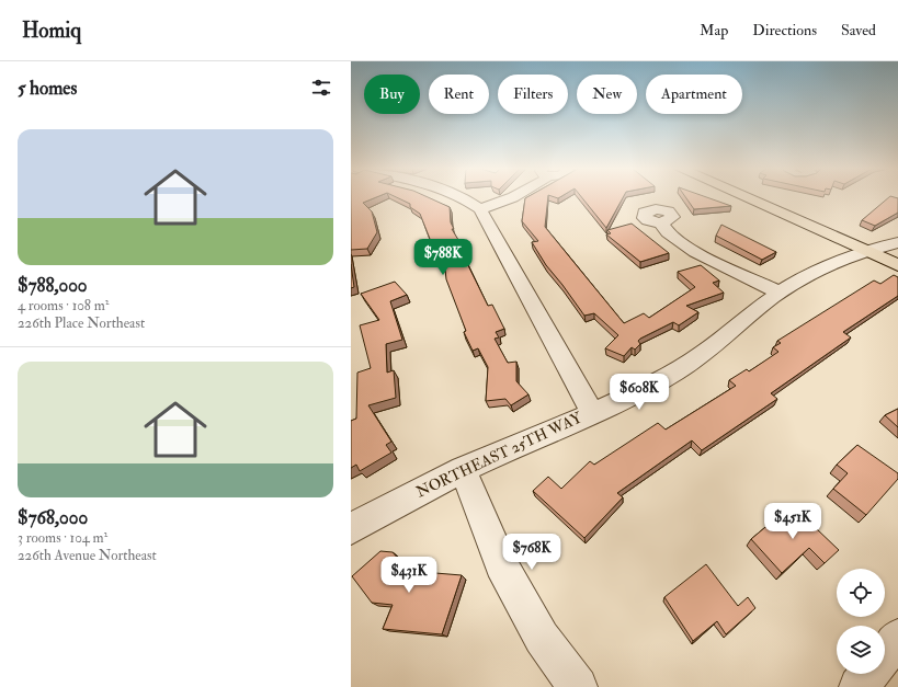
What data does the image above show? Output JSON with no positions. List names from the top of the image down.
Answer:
{
  "streets": {
    "street": ["NORTHEAST 25TH WAY"]
  },
  "page": {
    "header": "Homiq",
    "nav": ["Map", "Directions", "Saved"],
    "heading": "5 homes",
    "chip": [
      "Buy",
      "Rent",
      "Filters",
      "New",
      "Apartment"
    ],
    "list": [
      {
        "name": "$788,000",
        "note": "4 rooms · 108 m² · 226th Place Northeast"
      },
      {
        "name": "$768,000",
        "note": "3 rooms · 104 m² · 226th Avenue Northeast"
      }
    ],
    "price": [
      "$788K",
      "$608K",
      "$451K",
      "$768K",
      "$431K"
    ]
  }
}
